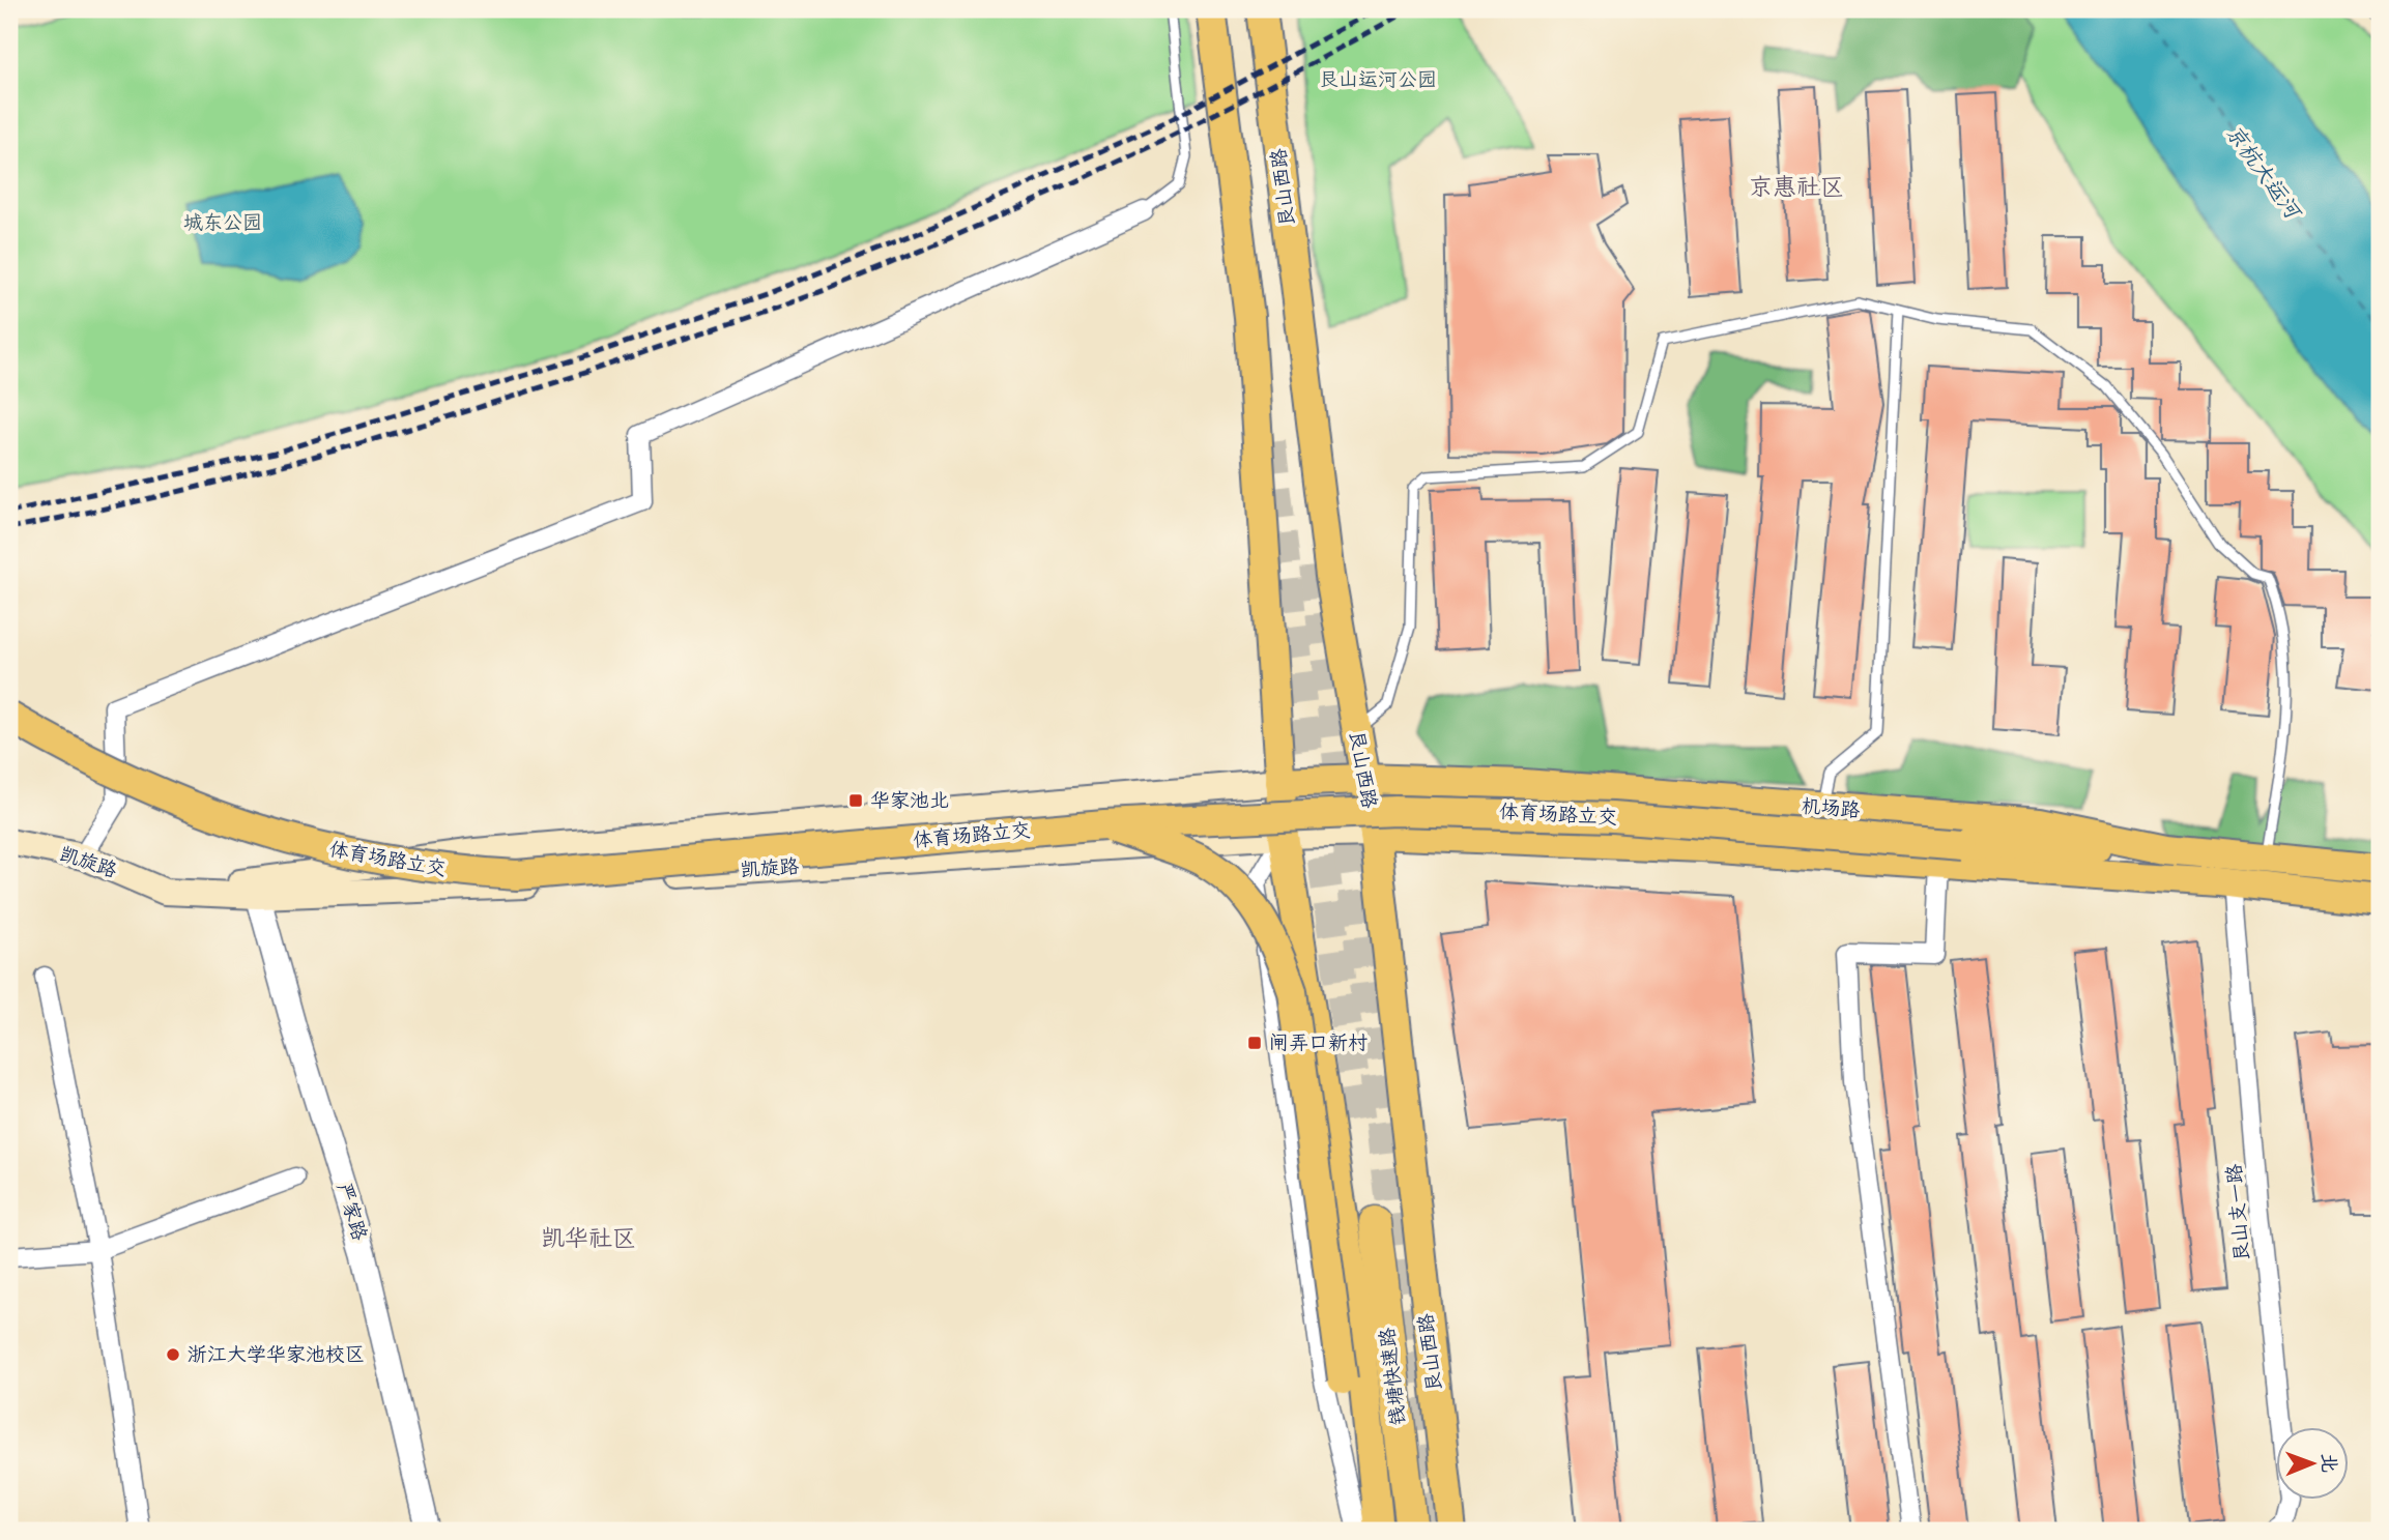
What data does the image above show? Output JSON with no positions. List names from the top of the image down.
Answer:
{
  "streets": {
    "highway": ["钱塘快速路"],
    "main road": [
      "艮山西路",
      "机场路",
      "体育场路立交",
      "凯旋路"
    ],
    "street": ["严家路", "艮山支一路"]
  },
  "crossings": [
    ["艮山西路", "机场路"],
    ["艮山西路", "凯旋路"],
    ["机场路", "体育场路立交"],
    ["体育场路立交", "艮山支一路"],
    ["凯旋路", "严家路"]
  ],
  "districts": ["京惠社区", "凯华社区"],
  "water": ["京杭大运河"],
  "parks": ["艮山运河公园", "城东公园"],
  "places": {
    "transit": ["华家池北", "闸弄口新村"],
    "other": ["浙江大学华家池校区"]
  },
  "north": "right"
}
